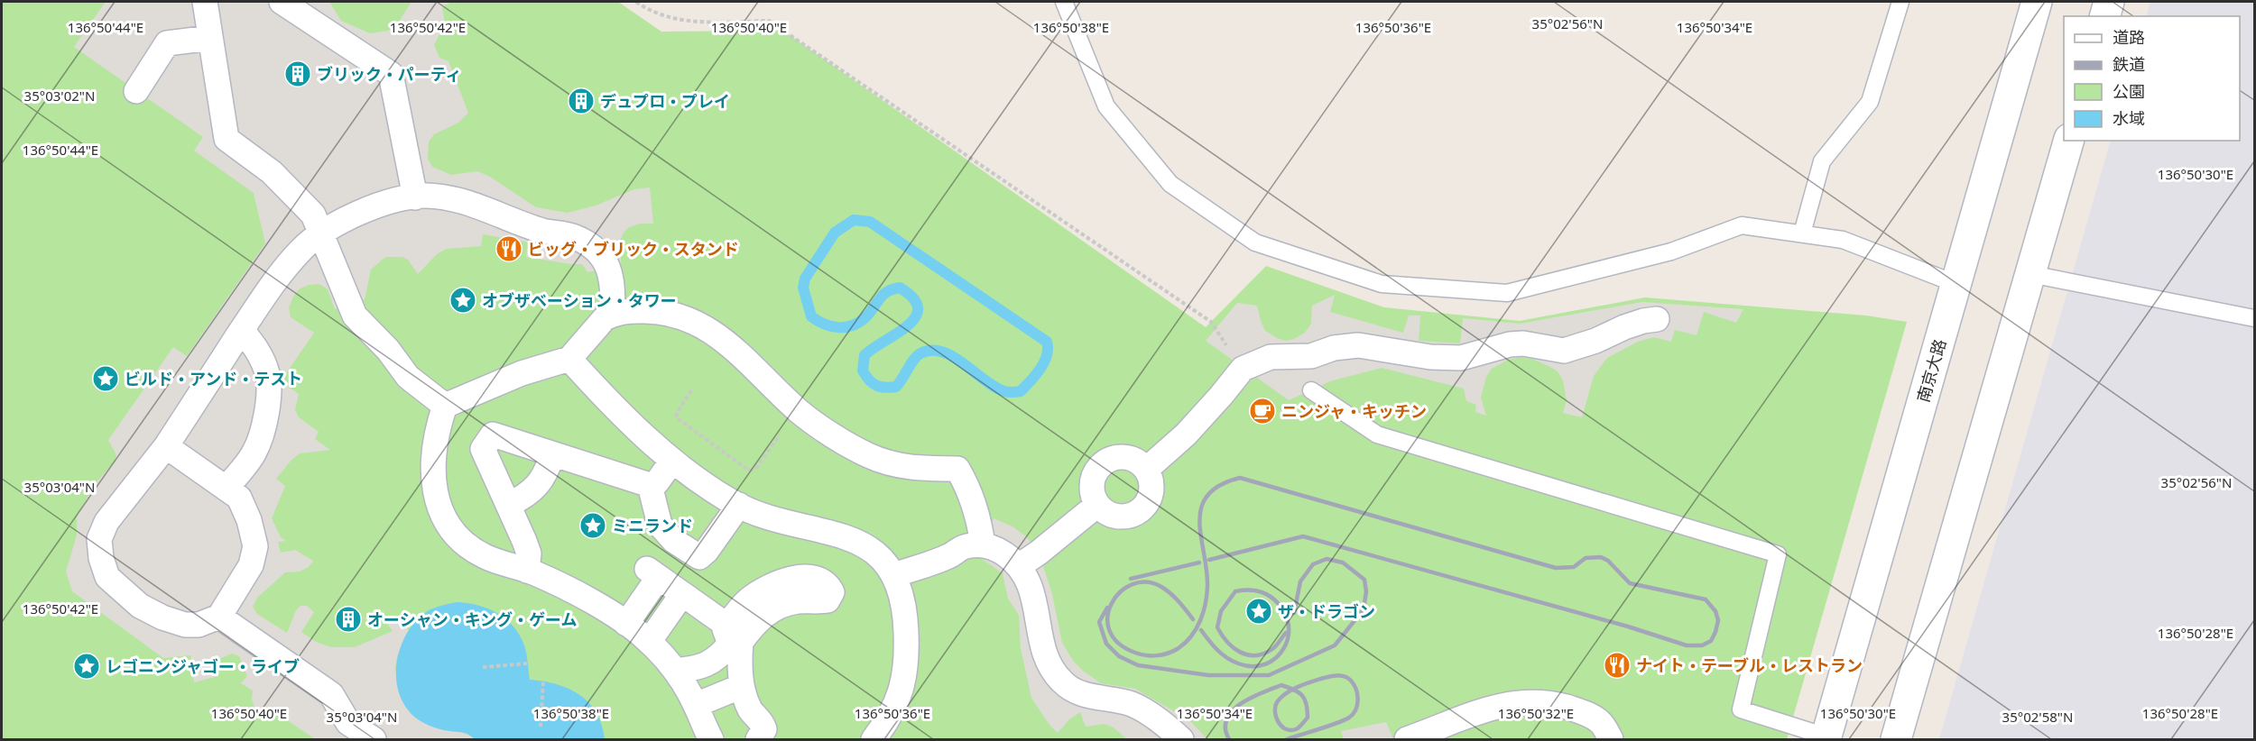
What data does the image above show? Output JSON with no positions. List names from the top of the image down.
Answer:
{
  "streets": {
    "street": ["南京大路"]
  },
  "places": {
    "building": ["ブリック・パーティ", "デュプロ・プレイ", "オーシャン・キング・ゲーム"],
    "restaurant": ["ビッグ・ブリック・スタンド", "ナイト・テーブル・レストラン"],
    "place": [
      "オブザベーション・タワー",
      "ビルド・アンド・テスト",
      "ミニランド",
      "ザ・ドラゴン",
      "レゴニンジャゴー・ライブ"
    ],
    "cafe": ["ニンジャ・キッチン"]
  },
  "legend": [
    "道路",
    "鉄道",
    "公園",
    "水域"
  ],
  "coordinates": [
    "35°02'56\"N",
    "136°50'44\"E",
    "136°50'42\"E",
    "136°50'40\"E",
    "136°50'38\"E",
    "136°50'36\"E",
    "136°50'34\"E",
    "35°03'02\"N",
    "136°50'30\"E",
    "35°03'04\"N",
    "136°50'28\"E",
    "136°50'32\"E",
    "35°02'58\"N"
  ]
}
